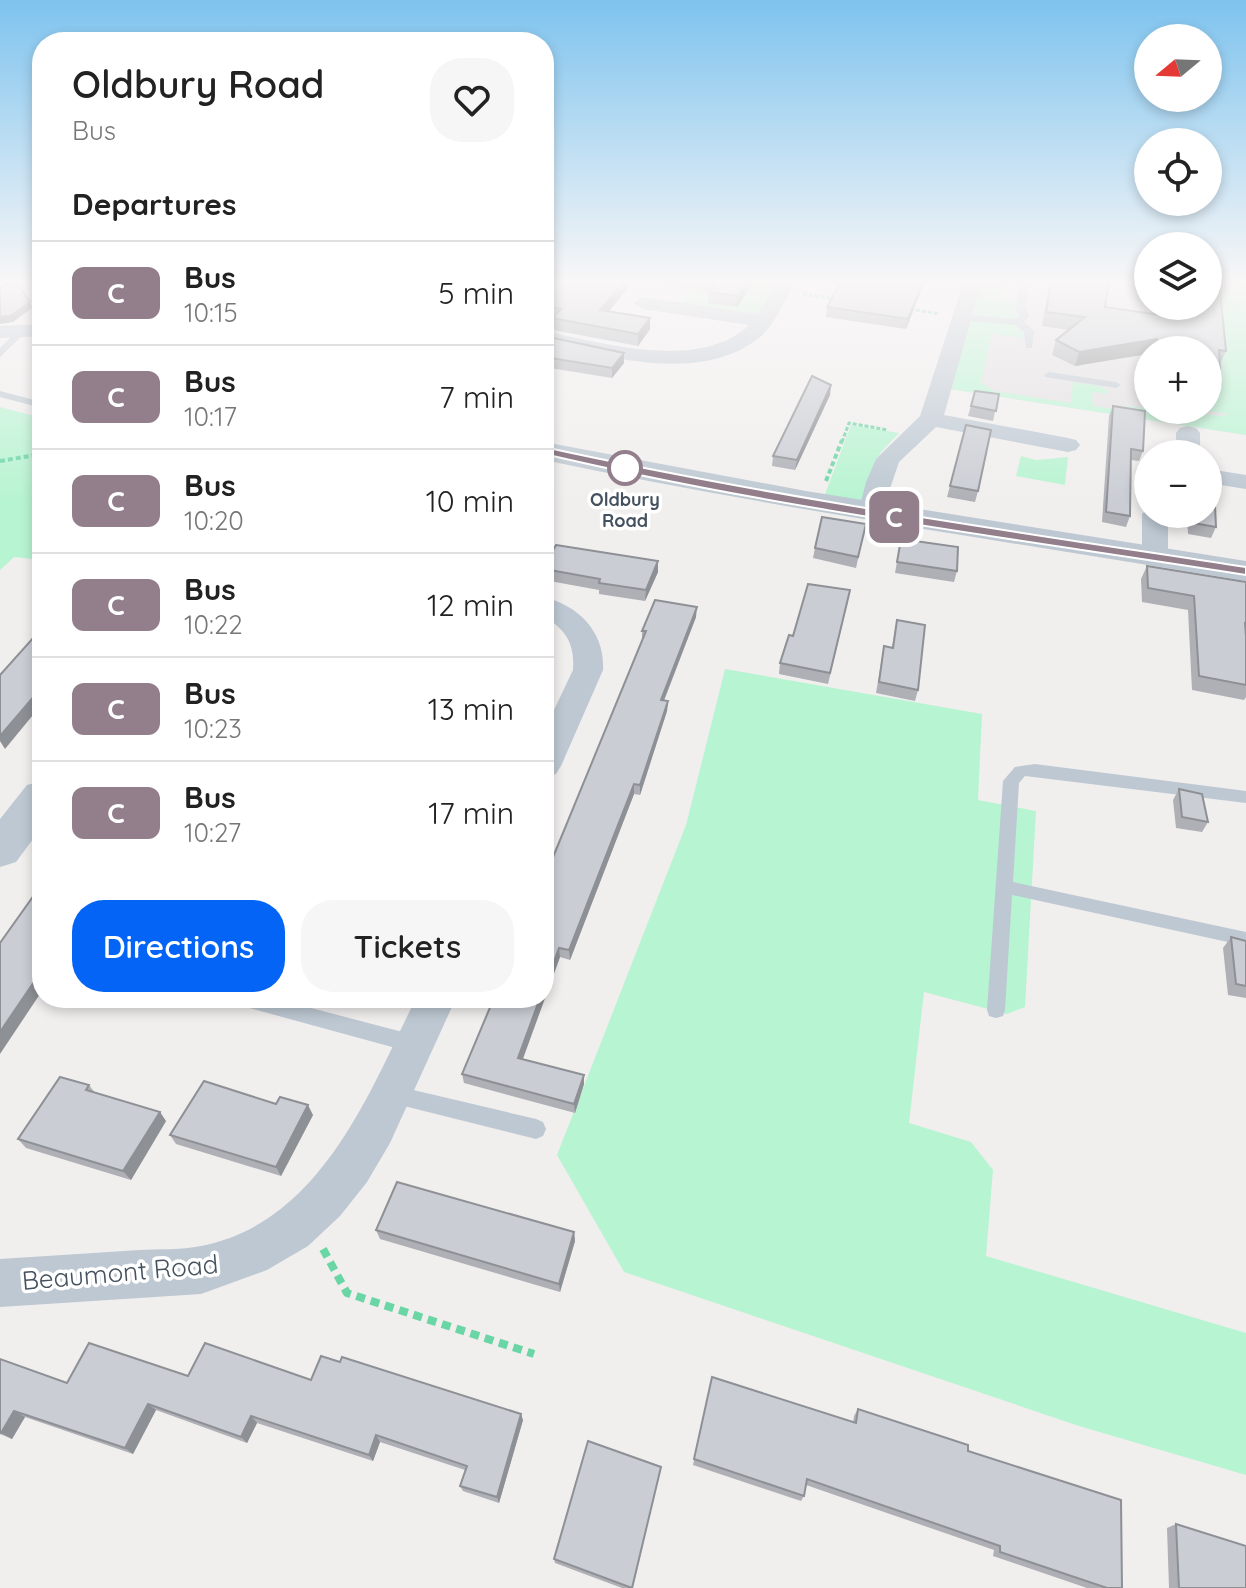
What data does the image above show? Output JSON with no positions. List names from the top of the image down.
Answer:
{
  "streets": {
    "street": ["Beaumont Road"]
  },
  "places": ["Oldbury Road"],
  "lines": ["bus line C"],
  "north": "left",
  "page": {
    "on_map": "C",
    "map_buttons": ["+", "−"],
    "heading": [
      ["Oldbury Road", "Bus"],
      "Departures"
    ],
    "list": [
      {
        "mark": "C",
        "name": "Bus",
        "note": "10:15",
        "value": "5 min"
      },
      {
        "mark": "C",
        "name": "Bus",
        "note": "10:17",
        "value": "7 min"
      },
      {
        "mark": "C",
        "name": "Bus",
        "note": "10:20",
        "value": "10 min"
      },
      {
        "mark": "C",
        "name": "Bus",
        "note": "10:22",
        "value": "12 min"
      },
      {
        "mark": "C",
        "name": "Bus",
        "note": "10:23",
        "value": "13 min"
      },
      {
        "mark": "C",
        "name": "Bus",
        "note": "10:27",
        "value": "17 min"
      }
    ],
    "buttons": ["Directions", "Tickets"]
  }
}
